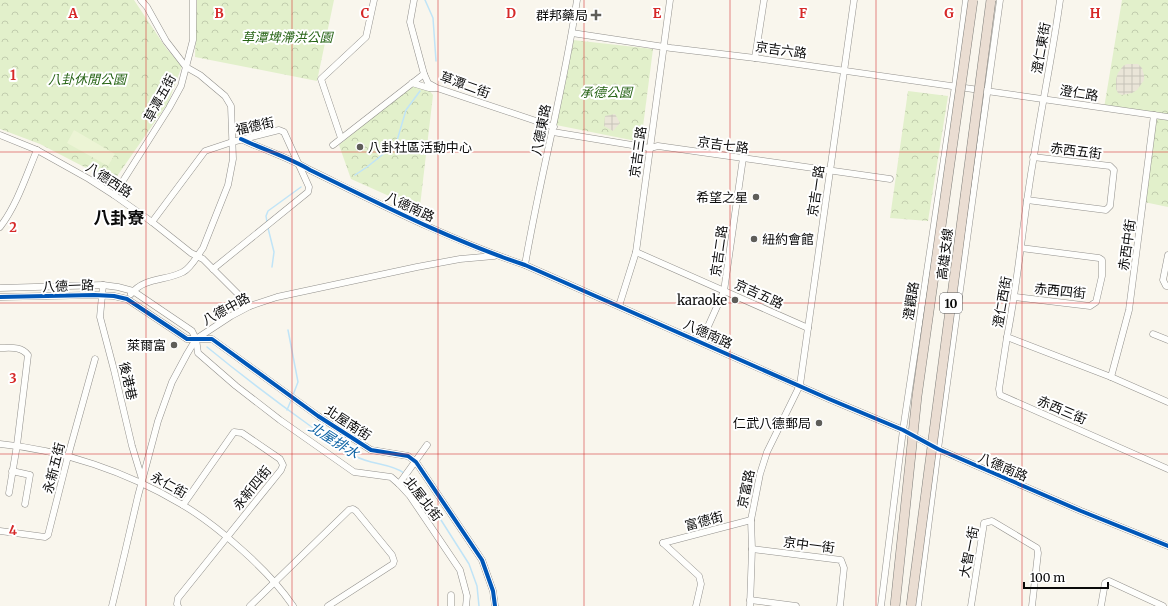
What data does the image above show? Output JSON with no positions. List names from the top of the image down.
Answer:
{
  "streets": {
    "highway": ["高雄支線", "10"],
    "street": [
      "澄仁東街",
      "京吉六路",
      "草潭二街",
      "澄仁路",
      "草潭五街",
      "福德街",
      "八德東路",
      "京吉七路",
      "赤西五街",
      "京吉三路",
      "八德西路",
      "京吉一路",
      "八德南路",
      "赤西中街",
      "京吉二路",
      "八德一路",
      "赤西四街",
      "京吉五路",
      "澄觀路",
      "澄仁西街",
      "八德中路",
      "後港巷",
      "赤西三街",
      "北屋南街",
      "永新五街",
      "永仁街",
      "永新四街",
      "京富路",
      "北屋北街",
      "富德街",
      "京中一街",
      "大智一街"
    ]
  },
  "crossings": [
    ["澄仁東街", "澄仁路"],
    ["澄仁東街", "澄仁西街"],
    ["京吉六路", "澄仁路"],
    ["京吉六路", "八德東路"],
    ["京吉六路", "京吉三路"],
    ["京吉六路", "京吉一路"],
    ["京吉六路", "澄觀路"],
    ["草潭二街", "八德東路"],
    ["草潭二街", "京吉七路"],
    ["澄仁路", "赤西中街"],
    ["澄仁路", "澄仁西街"],
    ["草潭五街", "八德西路"],
    ["福德街", "八德西路"],
    ["福德街", "八德南路"],
    ["八德東路", "京吉七路"],
    ["八德東路", "八德南路"],
    ["京吉七路", "京吉三路"],
    ["京吉七路", "京吉一路"],
    ["京吉七路", "京吉二路"],
    ["赤西五街", "澄仁西街"],
    ["京吉三路", "八德南路"],
    ["京吉三路", "京吉五路"],
    ["八德西路", "八德中路"],
    ["京吉一路", "八德南路"],
    ["京吉一路", "京吉五路"],
    ["京吉一路", "京富路"],
    ["八德南路", "京吉二路"],
    ["八德南路", "澄觀路"],
    ["八德南路", "八德中路"],
    ["八德南路", "京富路"],
    ["赤西中街", "澄仁西街"],
    ["京吉二路", "京吉五路"],
    ["八德一路", "八德中路"],
    ["八德一路", "後港巷"],
    ["八德一路", "北屋南街"],
    ["八德一路", "北屋北街"],
    ["赤西四街", "澄仁西街"],
    ["澄仁西街", "赤西三街"],
    ["八德中路", "後港巷"],
    ["八德中路", "北屋南街"],
    ["八德中路", "永仁街"],
    ["八德中路", "北屋北街"],
    ["後港巷", "永仁街"],
    ["北屋南街", "北屋北街"],
    ["永新五街", "永仁街"],
    ["永仁街", "永新四街"],
    ["京富路", "富德街"],
    ["京富路", "京中一街"]
  ],
  "districts": ["八卦寮"],
  "water": ["北屋排水"],
  "parks": ["草潭埤滯洪公園", "八卦休閒公園", "承德公園"],
  "places": {
    "health": ["群邦藥局"],
    "other": [
      "八卦社區活動中心",
      "希望之星",
      "紐約會館",
      "karaoke",
      "萊爾富",
      "仁武八德郵局"
    ]
  },
  "scale_bar": "100 m",
  "grid": {
    "columns": [
      "A",
      "B",
      "C",
      "D",
      "E",
      "F",
      "G",
      "H"
    ],
    "rows": [
      "1",
      "2",
      "3",
      "4"
    ]
  }
}
